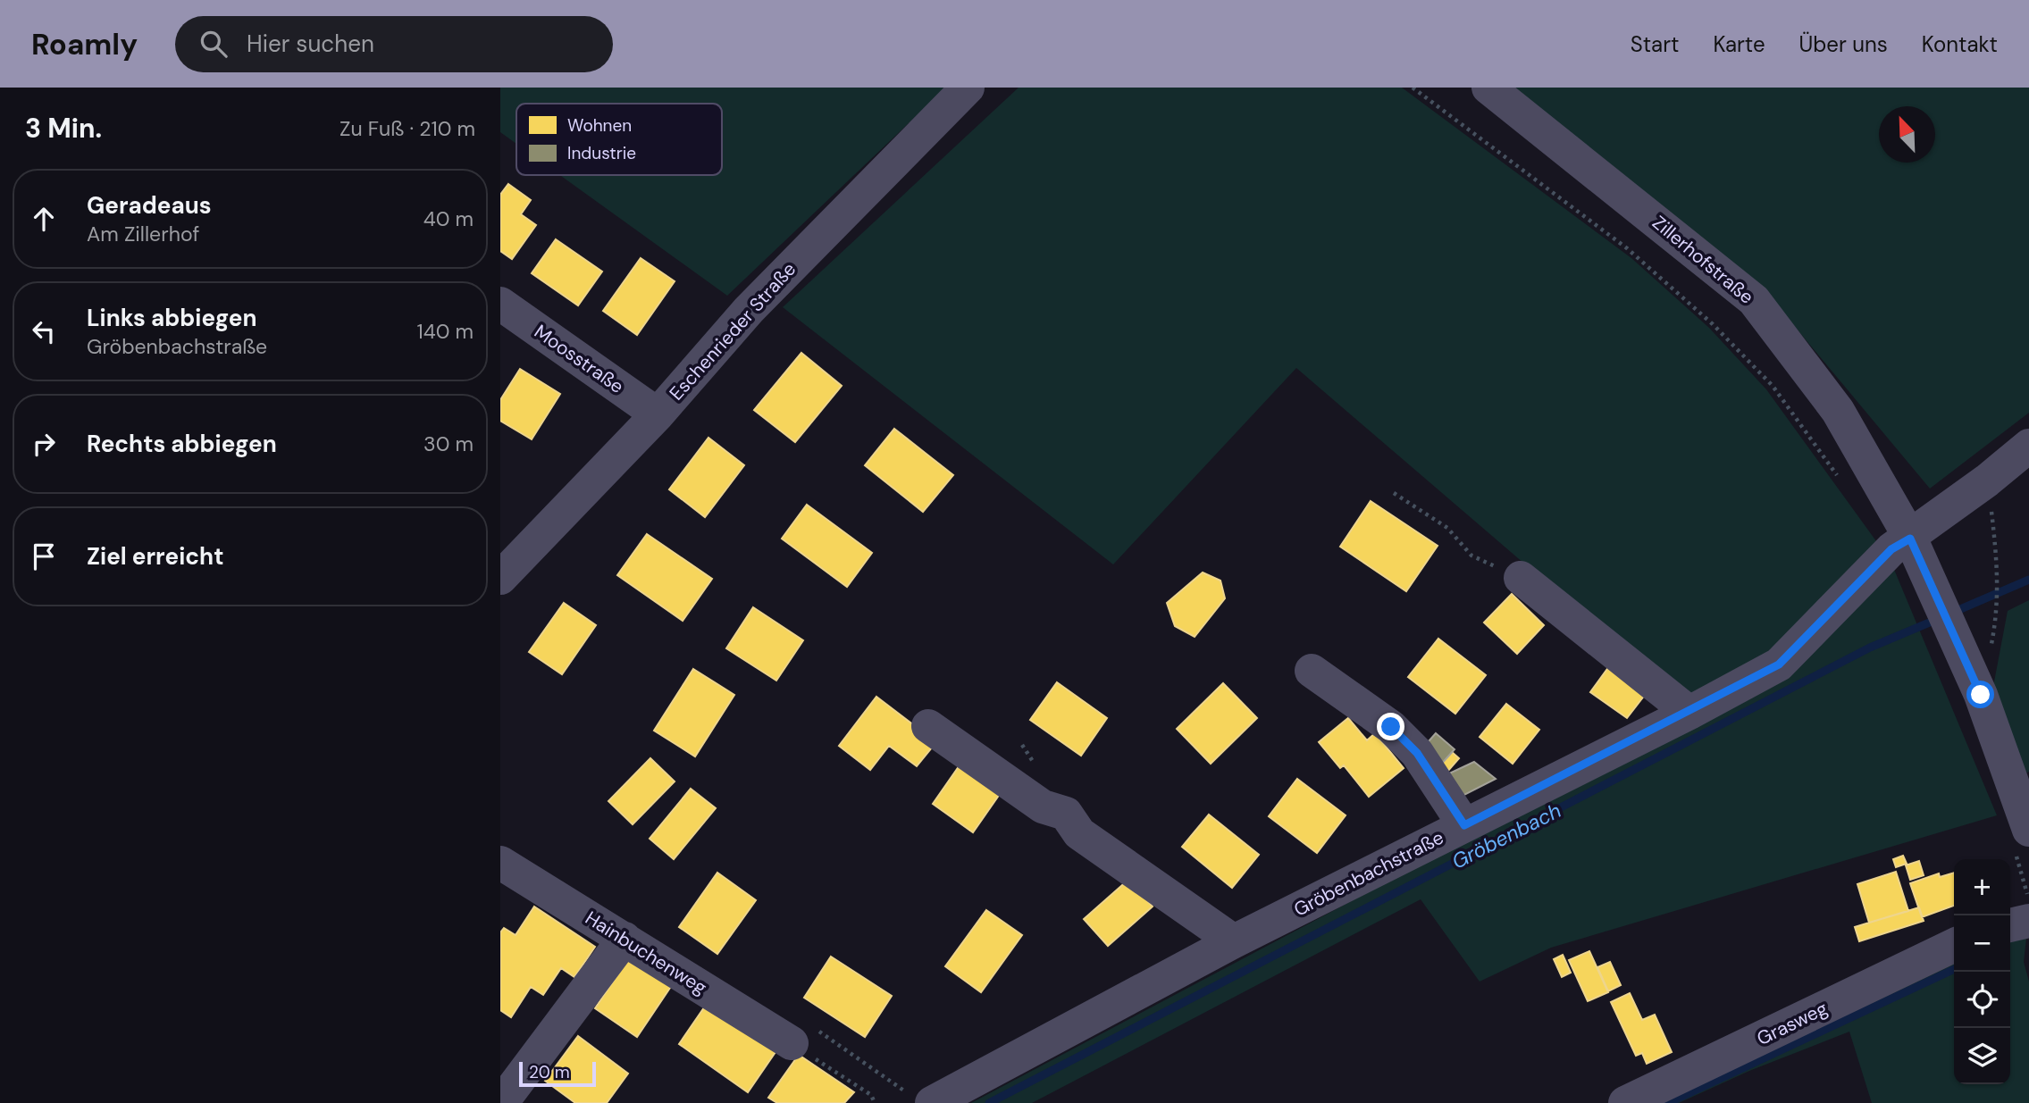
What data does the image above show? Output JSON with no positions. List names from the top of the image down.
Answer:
{
  "streets": {
    "street": [
      "Zillerhofstraße",
      "Eschenrieder Straße",
      "Moosstraße",
      "Gröbenbachstraße",
      "Hainbuchenweg",
      "Grasweg"
    ]
  },
  "crossings": [
    ["Zillerhofstraße", "Gröbenbachstraße"],
    ["Eschenrieder Straße", "Moosstraße"]
  ],
  "water": ["Gröbenbach"],
  "legend": ["Wohnen", "Industrie"],
  "scale_bar": "20 m",
  "north": "top left",
  "page": {
    "header": "Roamly",
    "search": "Hier suchen",
    "nav": [
      "Start",
      "Karte",
      "Über uns",
      "Kontakt"
    ],
    "heading": ["3 Min.", "Zu Fuß · 210 m"],
    "list": [
      ["Geradeaus", "Am Zillerhof", "40 m"],
      ["Links abbiegen", "Gröbenbachstraße", "140 m"],
      ["Rechts abbiegen", "30 m"],
      "Ziel erreicht"
    ],
    "map_buttons": ["+", "−"],
    "scale": "20 m"
  }
}
